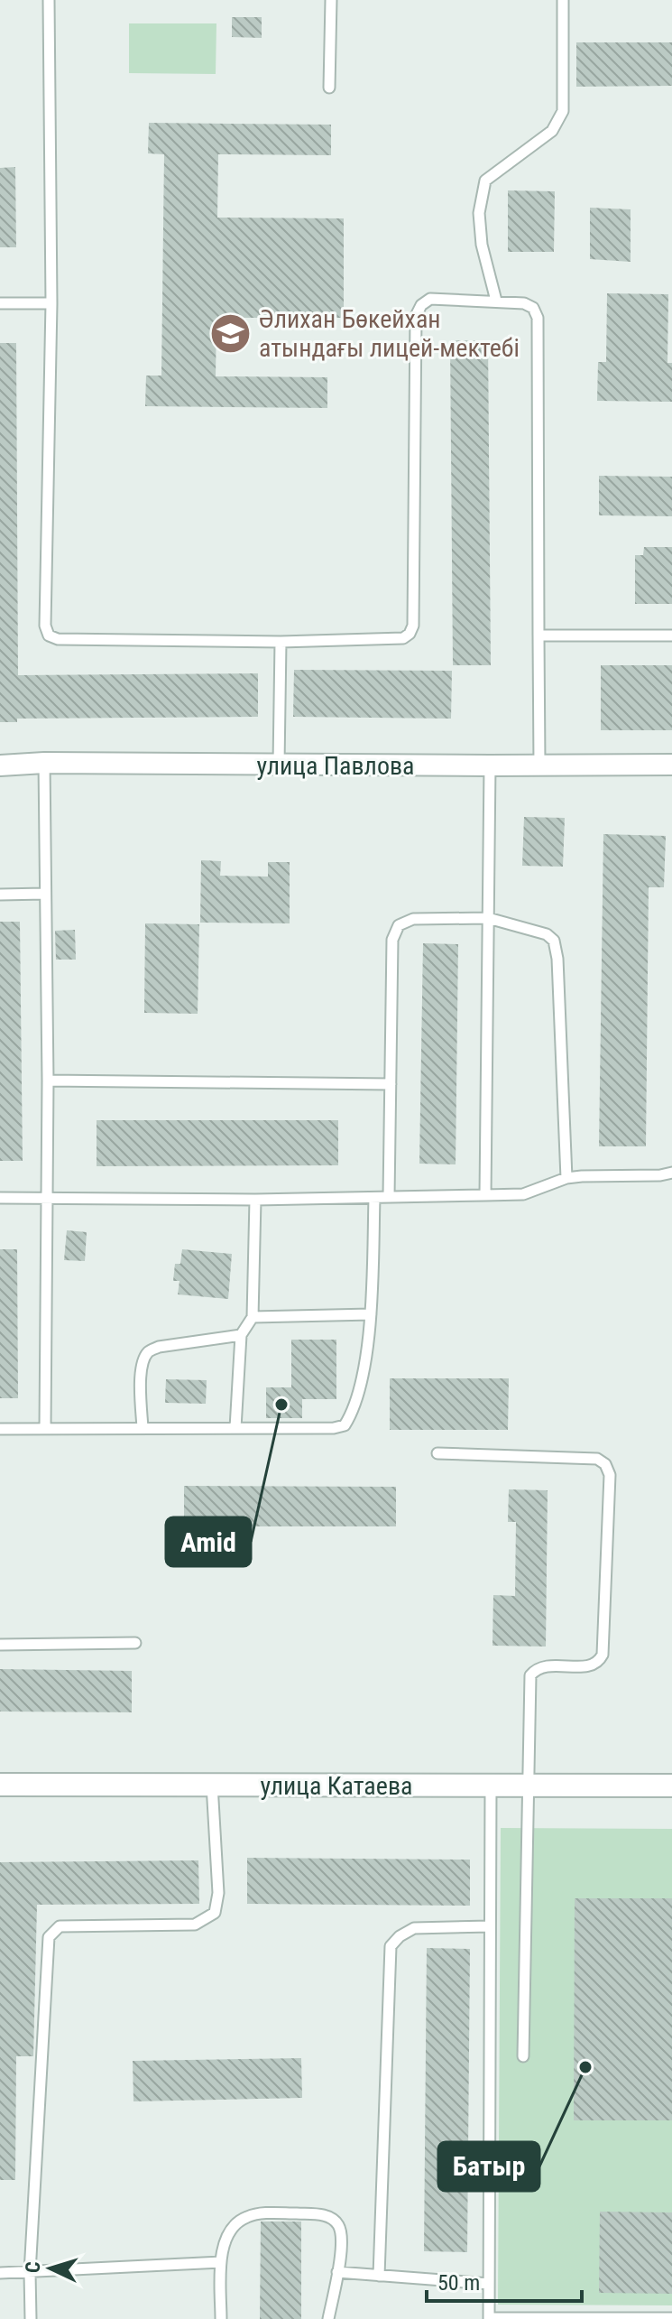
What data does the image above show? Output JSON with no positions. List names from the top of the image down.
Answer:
{
  "streets": {
    "street": ["улица Павлова", "улица Катаева"]
  },
  "places": {
    "school or university": ["Әлихан Бөкейхан атындағы лицей-мектебі"],
    "other": ["Amid", "Батыр"]
  },
  "scale_bar": "50 m",
  "north": "left"
}
